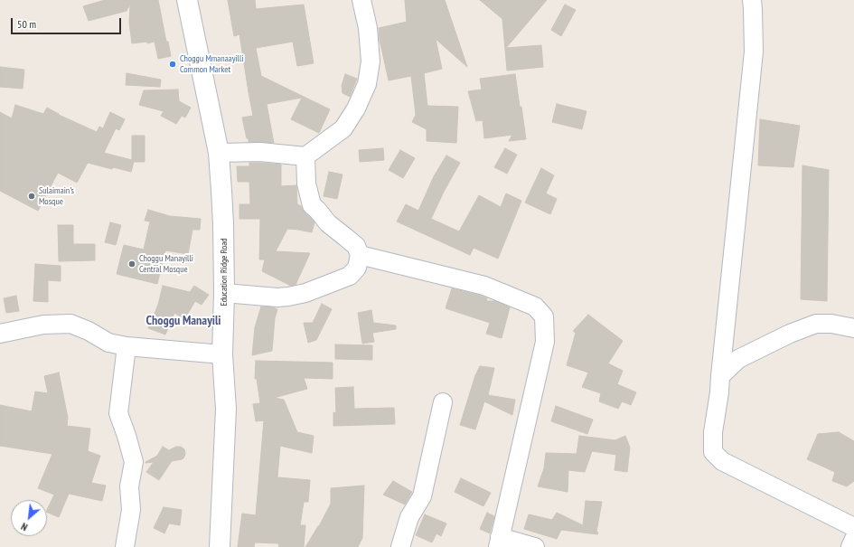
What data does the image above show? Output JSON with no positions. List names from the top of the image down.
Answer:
{
  "streets": {
    "main road": ["Education Ridge Road"]
  },
  "districts": ["Choggu Manayili"],
  "places": ["Choggu Mmanaayilli Common Market", "Sulaimain's Mosque", "Choggu Manayilli Central Mosque"],
  "scale_bar": "50 m",
  "north": "bottom left"
}
